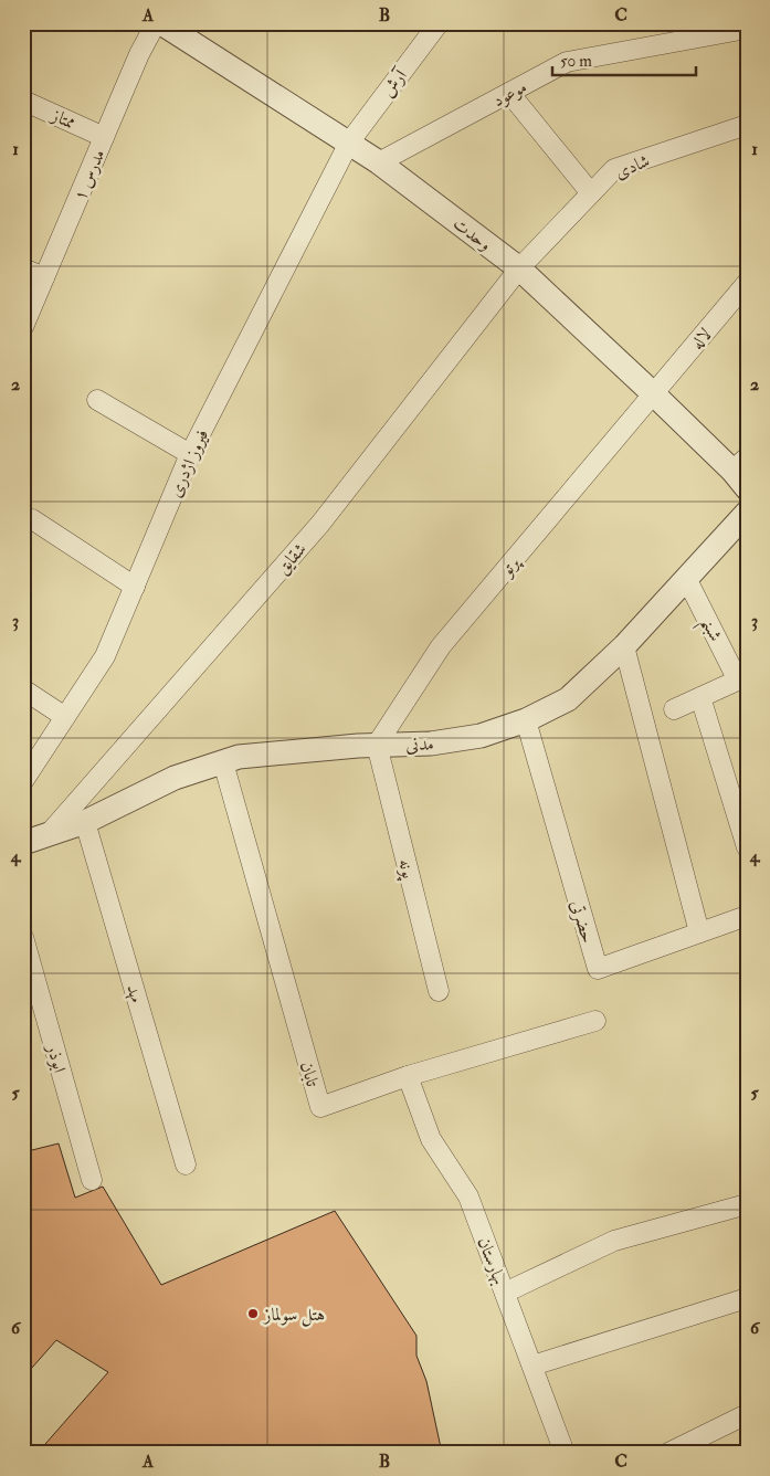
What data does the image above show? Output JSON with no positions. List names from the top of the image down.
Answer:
{
  "streets": {
    "street": [
      "آرش",
      "موعود",
      "ممتاز",
      "شادی",
      "مدرس ۱",
      "وحدت",
      "لاله",
      "فیروز اژدری",
      "شقایق",
      "پرتو",
      "شبنم",
      "مدنی",
      "پونه",
      "حضرتی",
      "مهد",
      "ابوذر",
      "تابان",
      "بهارستان"
    ]
  },
  "crossings": [
    ["آرش", "وحدت"],
    ["آرش", "فیروز اژدری"],
    ["موعود", "وحدت"],
    ["ممتاز", "مدرس ۱"],
    ["شادی", "وحدت"],
    ["شادی", "شقایق"],
    ["وحدت", "لاله"],
    ["وحدت", "فیروز اژدری"],
    ["وحدت", "شقایق"],
    ["وحدت", "پرتو"],
    ["لاله", "پرتو"],
    ["شقایق", "مدنی"],
    ["پرتو", "مدنی"],
    ["پرتو", "پونه"],
    ["شبنم", "مدنی"],
    ["مدنی", "پونه"],
    ["مدنی", "حضرتی"],
    ["مدنی", "مهد"],
    ["مدنی", "تابان"],
    ["تابان", "بهارستان"]
  ],
  "places": ["هتل سولماز"],
  "scale_bar": "50 m",
  "grid": {
    "columns": ["A", "B", "C"],
    "rows": [
      "1",
      "2",
      "3",
      "4",
      "5",
      "6"
    ]
  }
}
